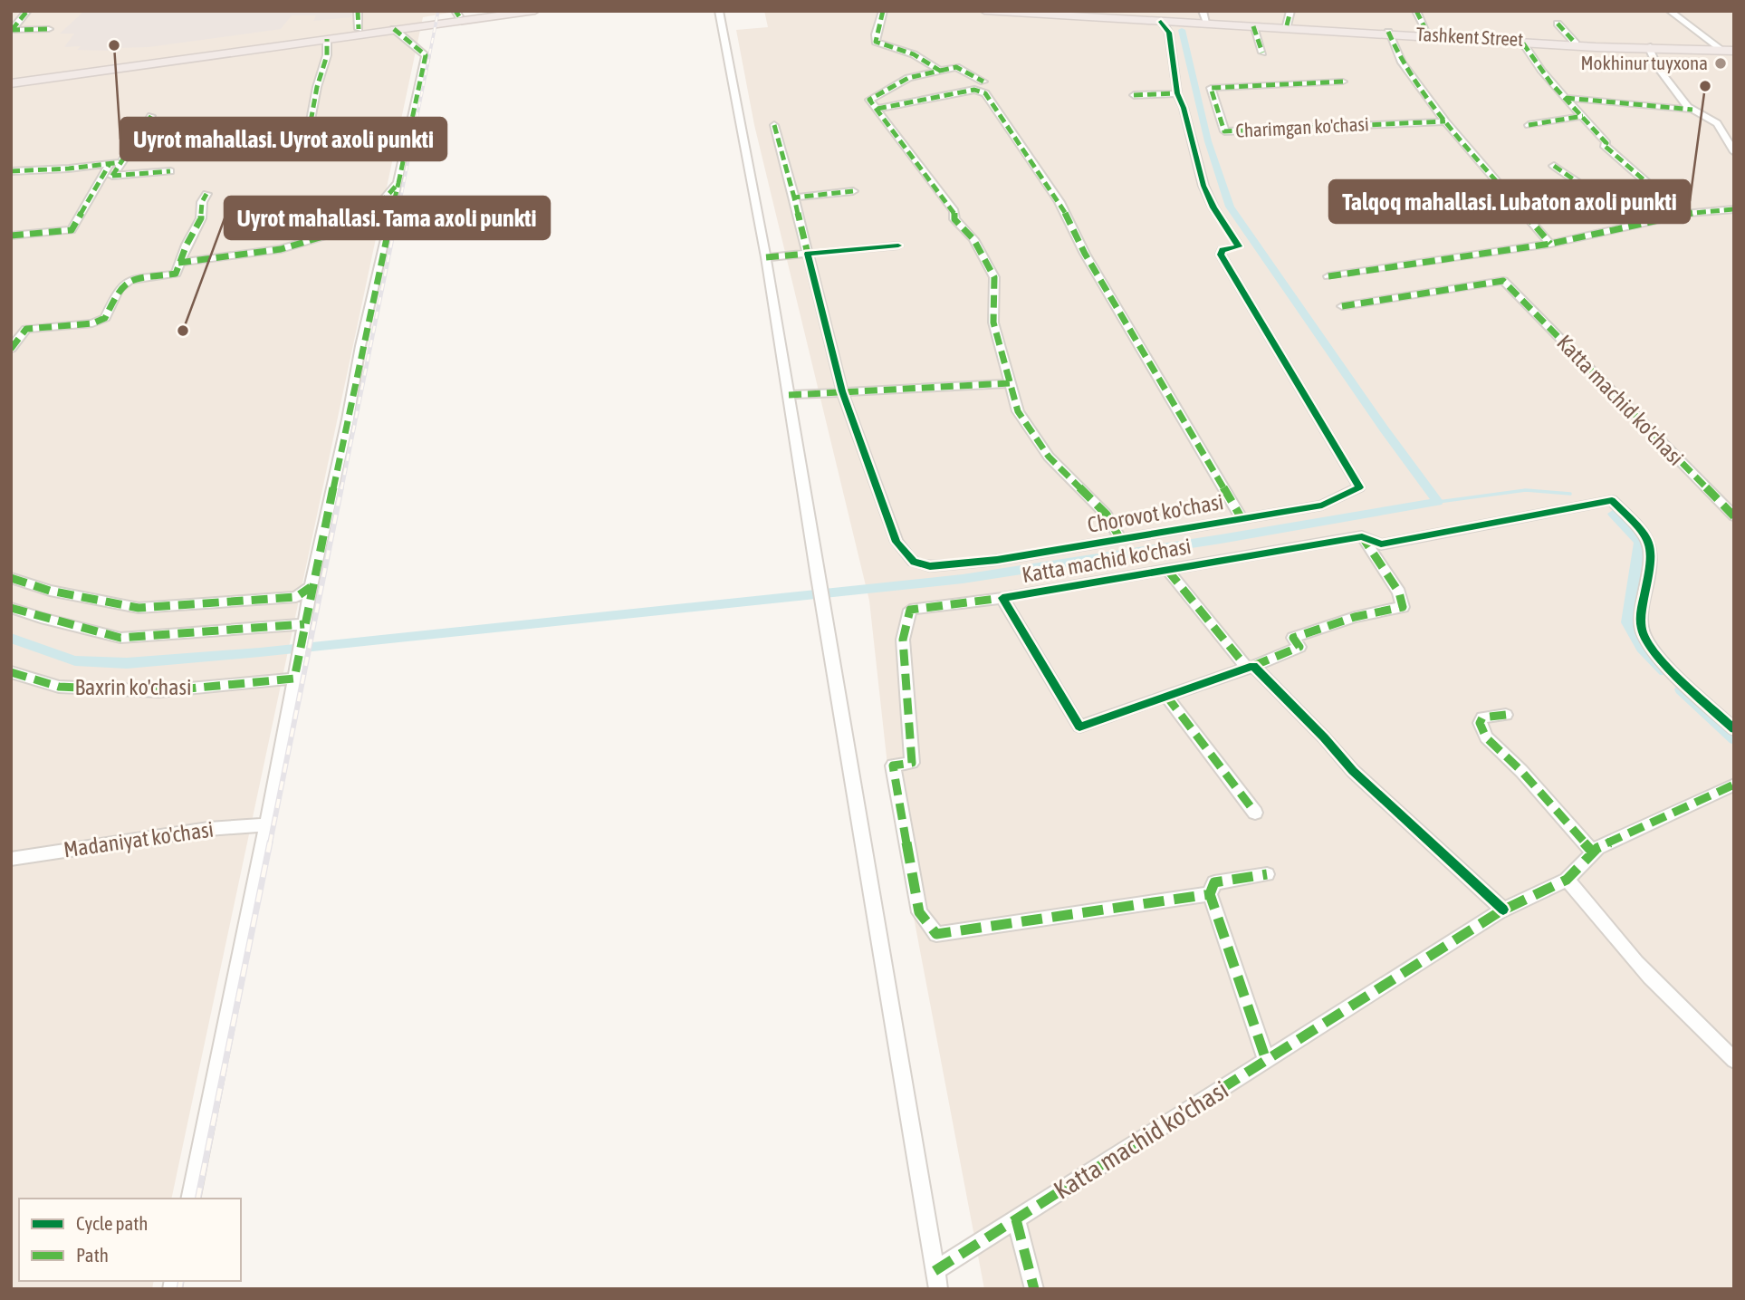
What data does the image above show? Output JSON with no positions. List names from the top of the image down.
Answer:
{
  "streets": {
    "highway": ["Tashkent Street"],
    "street": [
      "Charimgan ko'chasi",
      "Katta machid ko'chasi",
      "Chorovot ko'chasi",
      "Baxrin ko'chasi",
      "Madaniyat ko'chasi"
    ]
  },
  "places": [
    "Uyrot mahallasi. Uyrot axoli punkti",
    "Mokhinur tuyxona",
    "Talqoq mahallasi. Lubaton axoli punkti",
    "Uyrot mahallasi. Tama axoli punkti"
  ],
  "legend": ["Cycle path", "Path"]
}
